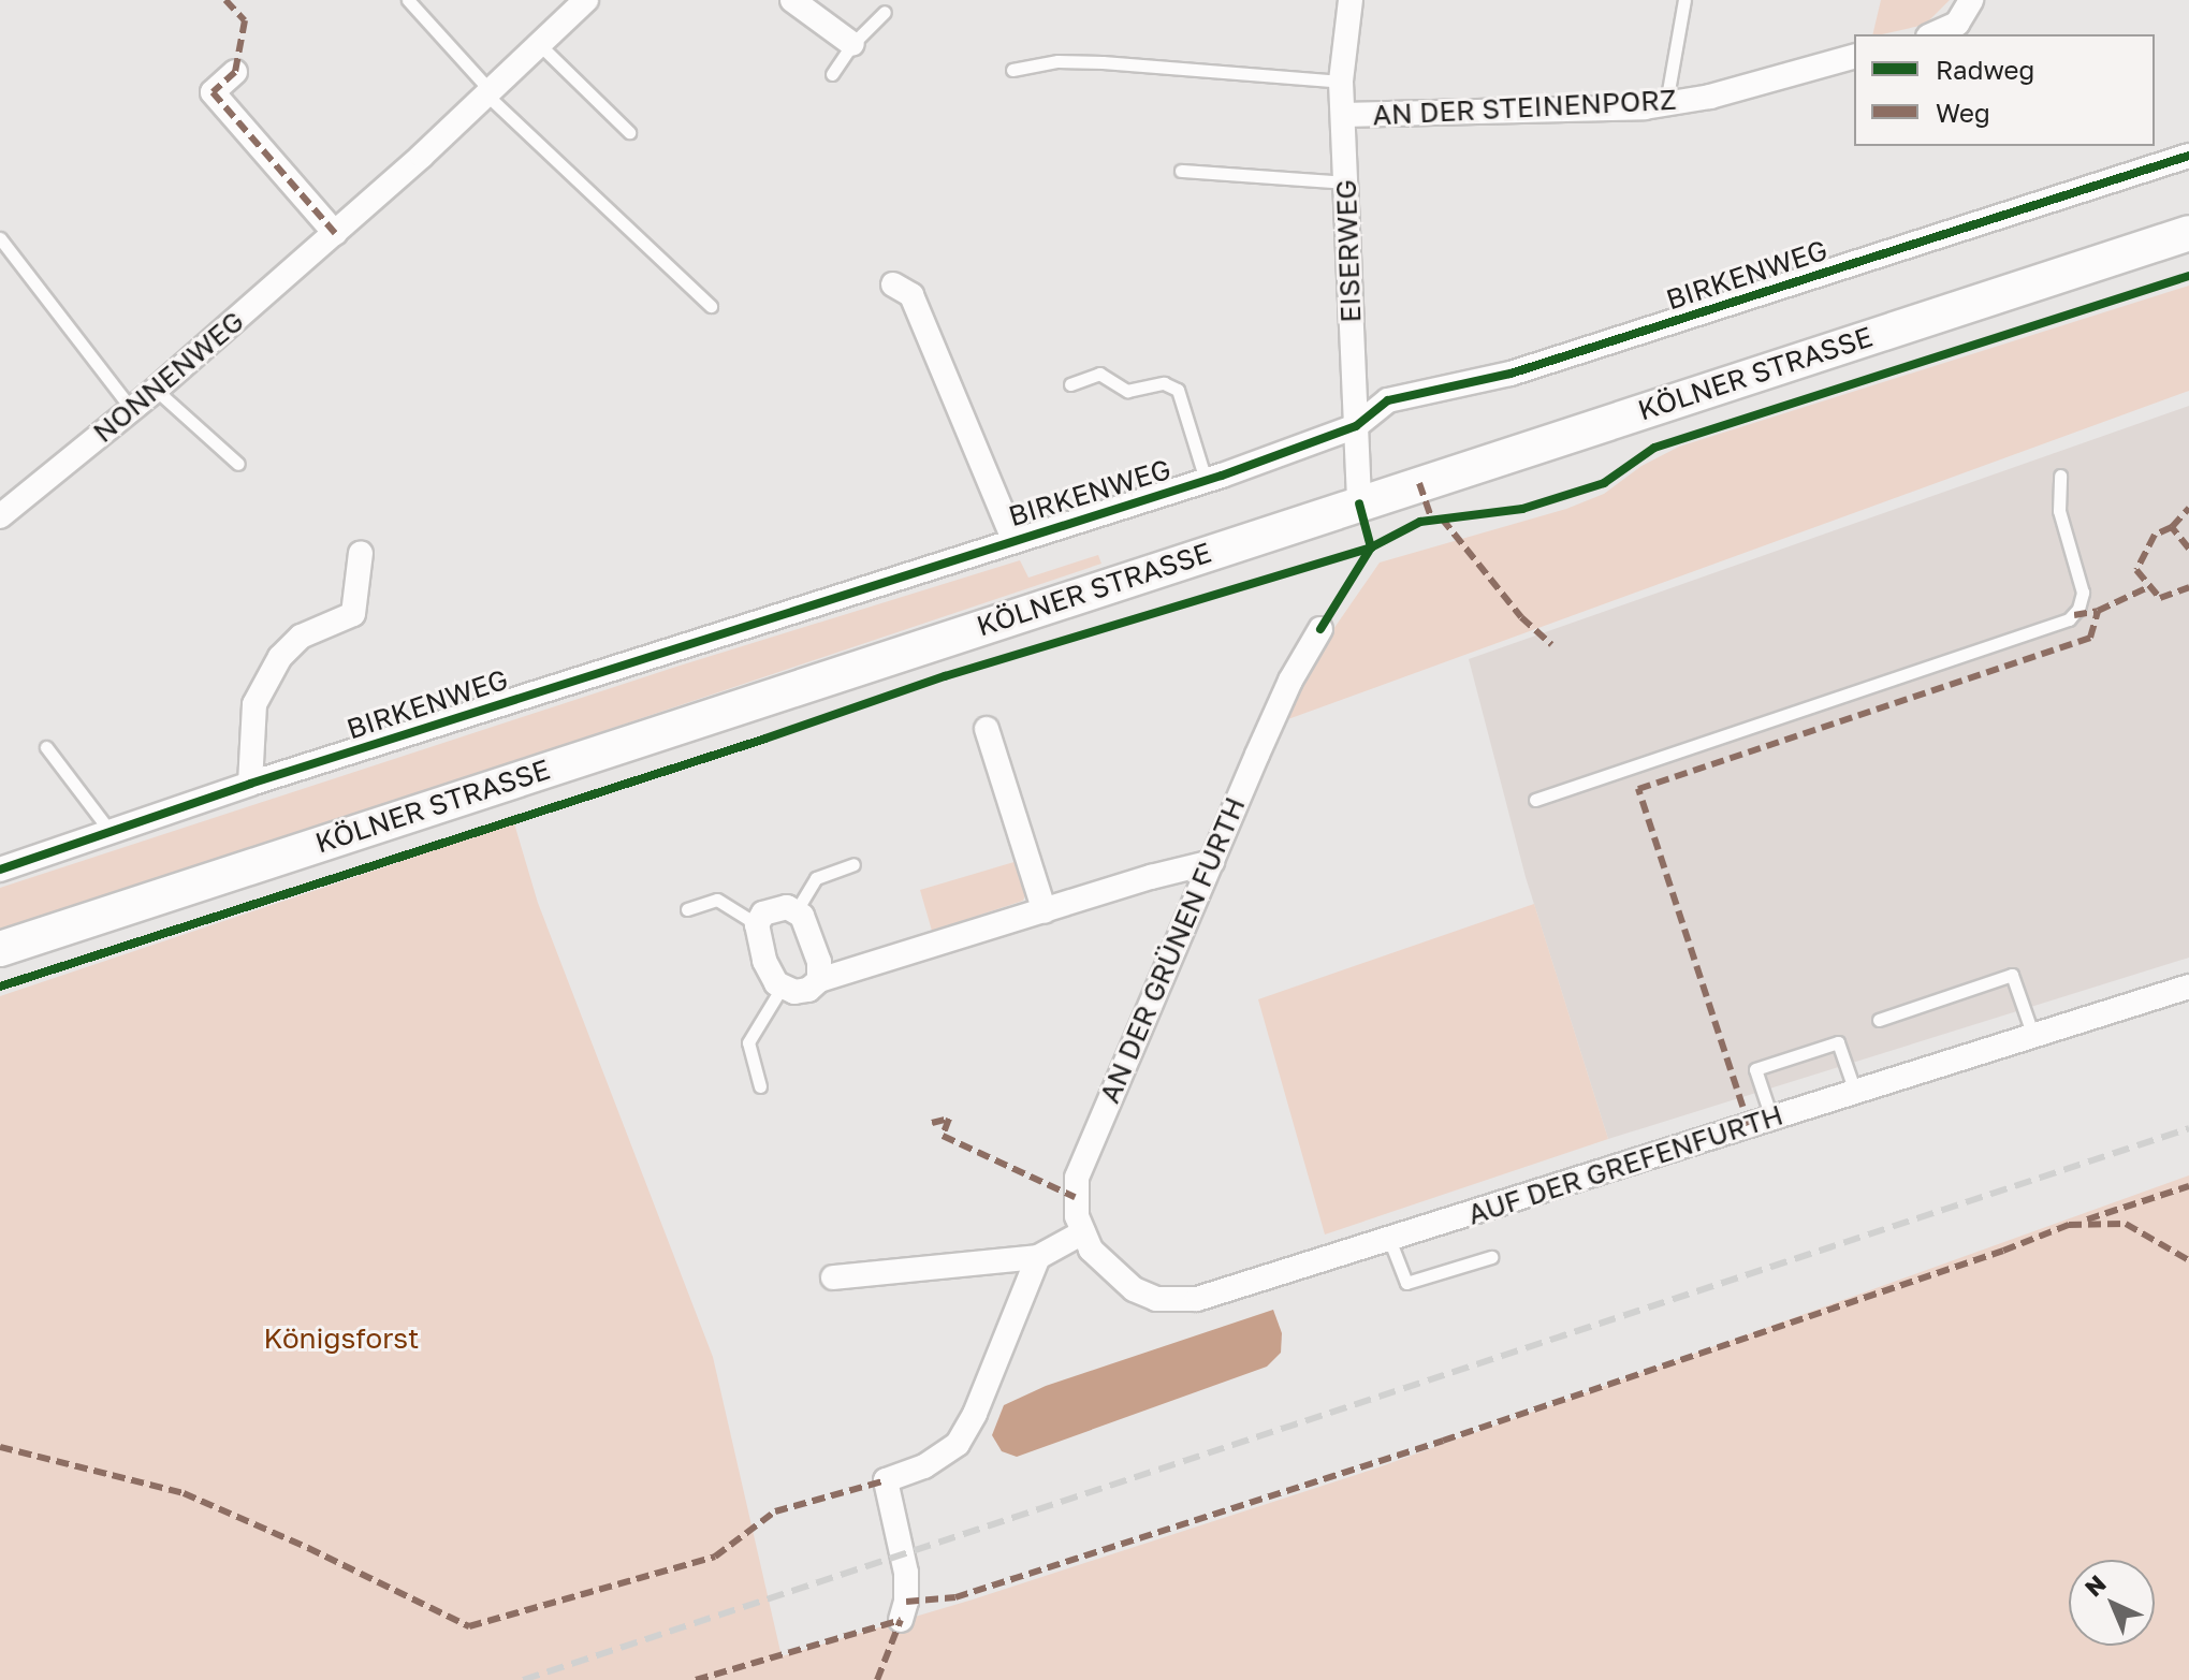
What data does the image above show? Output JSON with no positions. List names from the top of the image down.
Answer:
{
  "streets": {
    "main road": ["KÖLNER STRASSE"],
    "street": [
      "AN DER STEINENPORZ",
      "EISERWEG",
      "BIRKENWEG",
      "NONNENWEG",
      "AN DER GRÜNEN FURTH",
      "AUF DER GREFENFURTH"
    ]
  },
  "crossings": [
    ["AN DER STEINENPORZ", "EISERWEG"],
    ["EISERWEG", "BIRKENWEG"],
    ["EISERWEG", "KÖLNER STRASSE"],
    ["AN DER GRÜNEN FURTH", "AUF DER GREFENFURTH"]
  ],
  "parks": ["Königsforst"],
  "legend": ["Radweg", "Weg"],
  "north": "top left"
}
